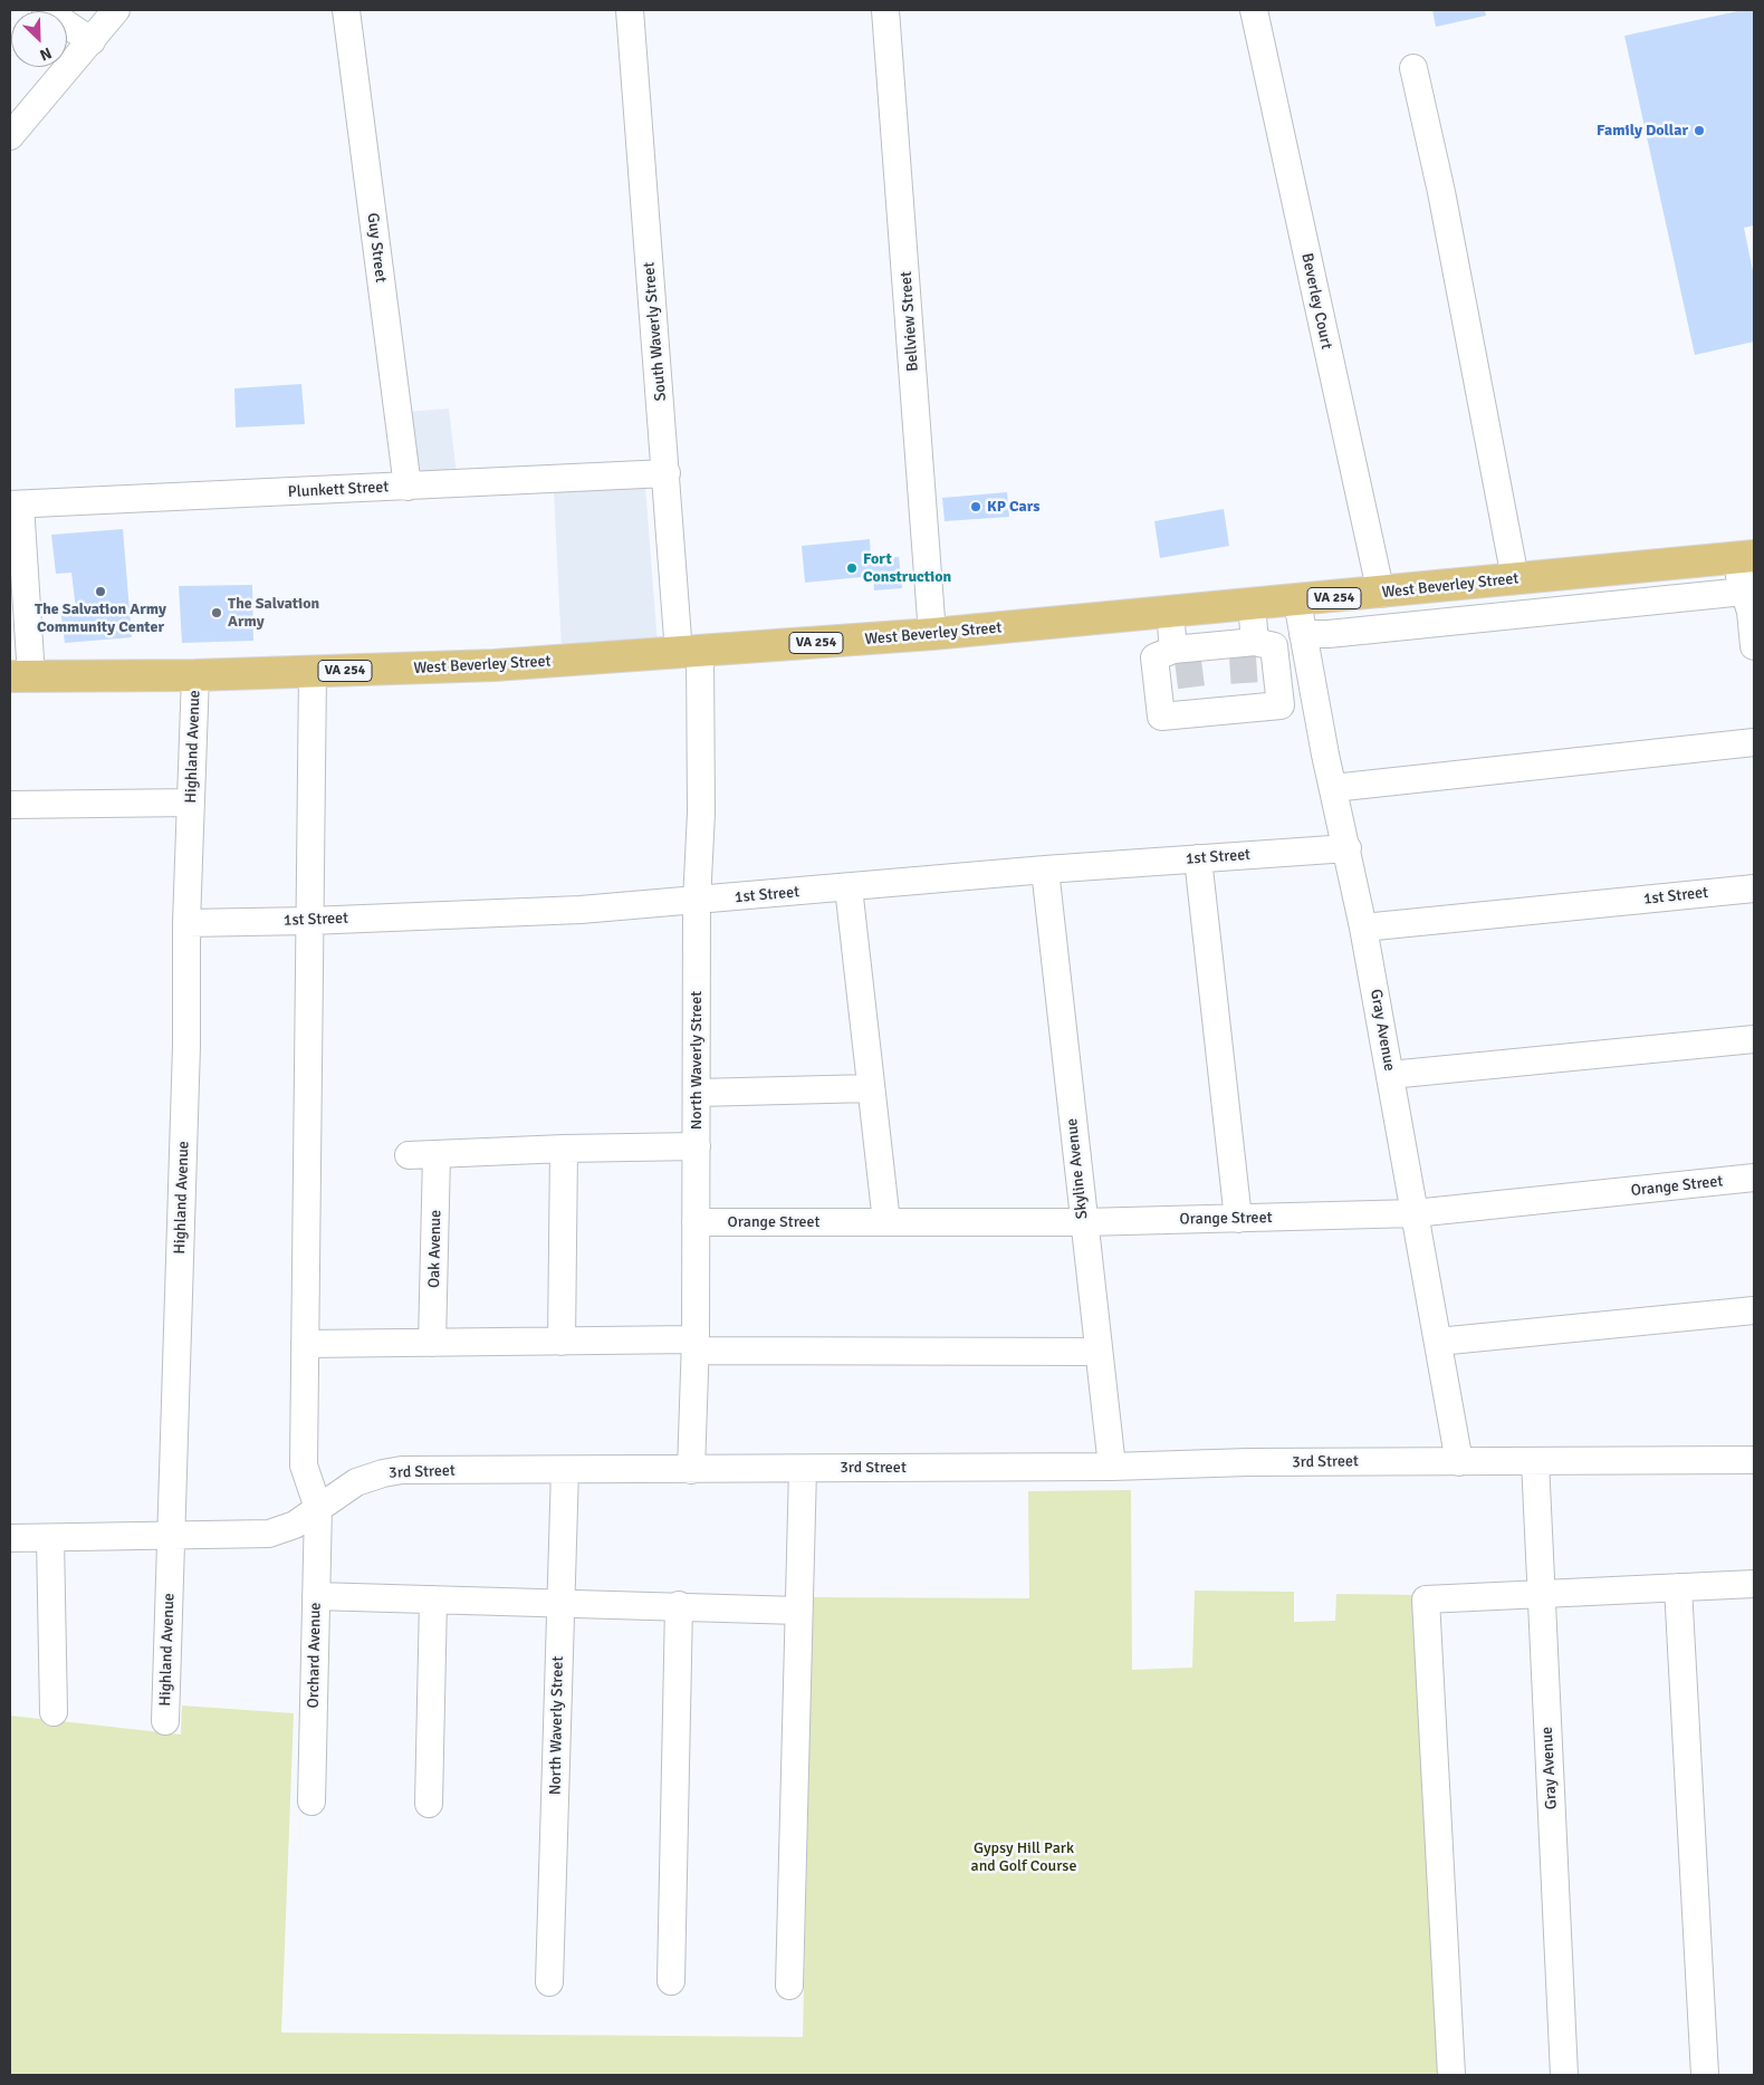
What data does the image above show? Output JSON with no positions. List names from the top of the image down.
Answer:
{
  "streets": {
    "main road": ["West Beverley Street", "VA 254"],
    "street": [
      "Guy Street",
      "Beverley Court",
      "Bellview Street",
      "South Waverly Street",
      "Plunkett Street",
      "Highland Avenue",
      "1st Street",
      "Gray Avenue",
      "North Waverly Street",
      "Skyline Avenue",
      "Orange Street",
      "Oak Avenue",
      "3rd Street",
      "Orchard Avenue"
    ]
  },
  "crossings": [
    ["Guy Street", "Plunkett Street"],
    ["Beverley Court", "West Beverley Street"],
    ["Bellview Street", "West Beverley Street"],
    ["South Waverly Street", "Plunkett Street"],
    ["South Waverly Street", "West Beverley Street"],
    ["South Waverly Street", "North Waverly Street"],
    ["West Beverley Street", "Highland Avenue"],
    ["West Beverley Street", "Gray Avenue"],
    ["West Beverley Street", "North Waverly Street"],
    ["Highland Avenue", "1st Street"],
    ["Highland Avenue", "3rd Street"],
    ["1st Street", "Gray Avenue"],
    ["1st Street", "North Waverly Street"],
    ["1st Street", "Skyline Avenue"],
    ["Gray Avenue", "Orange Street"],
    ["Gray Avenue", "3rd Street"],
    ["North Waverly Street", "Orange Street"],
    ["North Waverly Street", "3rd Street"],
    ["Skyline Avenue", "Orange Street"],
    ["Skyline Avenue", "3rd Street"],
    ["3rd Street", "Orchard Avenue"]
  ],
  "parks": ["Gypsy Hill Park and Golf Course"],
  "places": [
    "Family Dollar",
    "KP Cars",
    "Fort Construction",
    "The Salvation Army Community Center",
    "The Salvation Army"
  ],
  "north": "bottom right"
}
